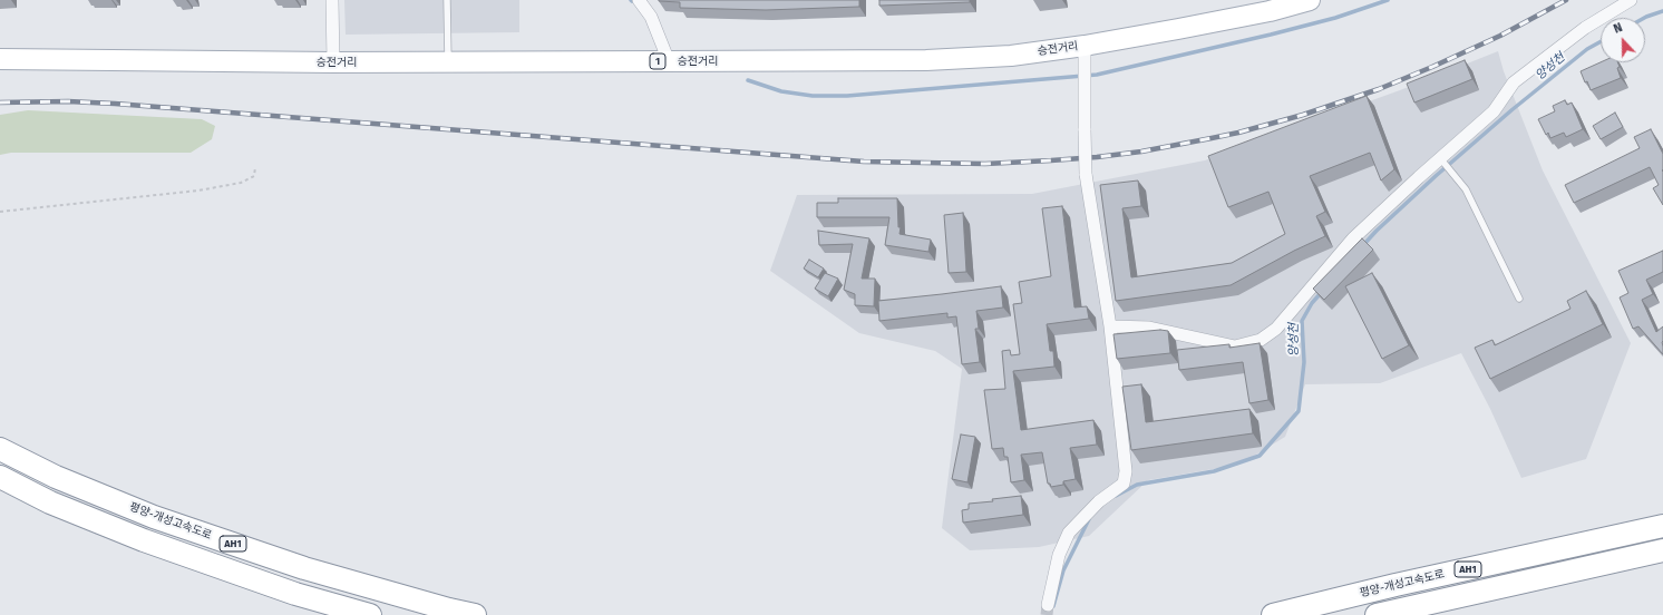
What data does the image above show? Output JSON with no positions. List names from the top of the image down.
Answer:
{
  "streets": {
    "highway": ["평양-개성고속도로", "AH1"],
    "main road": ["승전거리", "1"]
  },
  "water": ["양성천"],
  "north": "top"
}
